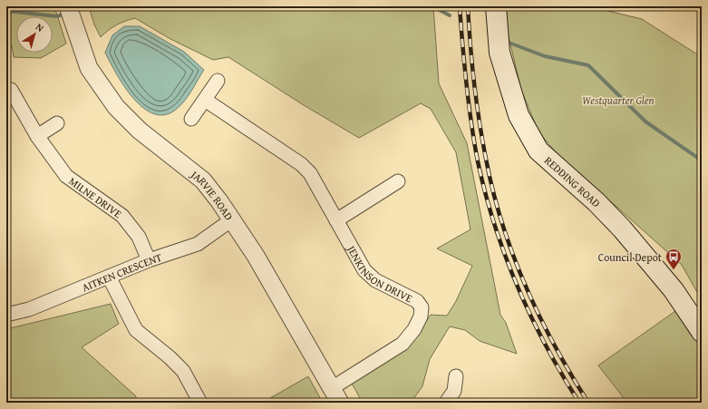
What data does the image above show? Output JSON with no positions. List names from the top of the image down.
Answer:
{
  "streets": {
    "main road": ["REDDING ROAD"],
    "street": [
      "JARVIE ROAD",
      "MILNE DRIVE",
      "AITKEN CRESCENT",
      "JENKINSON DRIVE"
    ]
  },
  "crossings": [
    ["JARVIE ROAD", "AITKEN CRESCENT"],
    ["JARVIE ROAD", "JENKINSON DRIVE"],
    ["MILNE DRIVE", "AITKEN CRESCENT"]
  ],
  "parks": ["Westquarter Glen"],
  "places": {
    "bus stop": ["Council Depot"]
  },
  "north": "top right"
}
